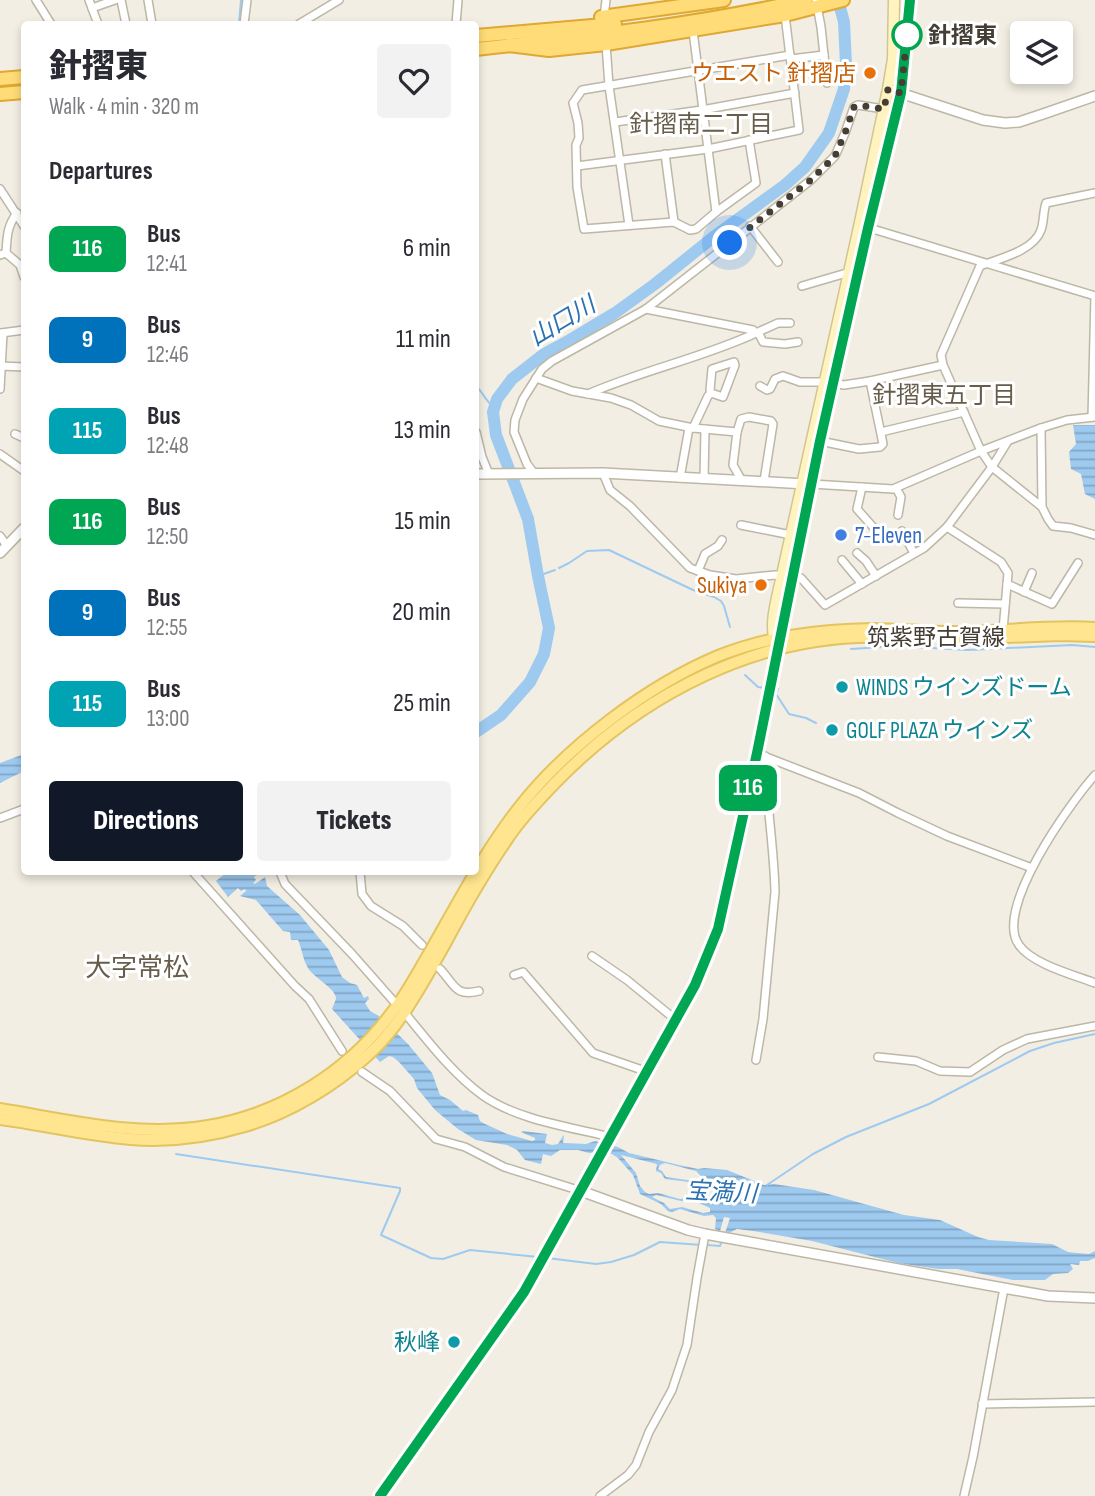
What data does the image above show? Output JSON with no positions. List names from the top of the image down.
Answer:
{
  "streets": {
    "main road": ["筑紫野古賀線"]
  },
  "districts": ["針摺南二丁目", "針摺東五丁目", "大字常松"],
  "water": ["山口川", "宝満川"],
  "places": [
    "針摺東",
    "ウエスト 針摺店",
    "7-Eleven",
    "Sukiya",
    "WINDS ウインズドーム",
    "GOLF PLAZA ウインズ",
    "秋峰"
  ],
  "lines": ["bus line 116"],
  "page": {
    "on_map": "116",
    "heading": [
      ["針摺東", "Walk · 4 min · 320 m"],
      "Departures"
    ],
    "list": [
      {
        "mark": "116",
        "name": "Bus",
        "note": "12:41",
        "value": "6 min"
      },
      {
        "mark": "9",
        "name": "Bus",
        "note": "12:46",
        "value": "11 min"
      },
      {
        "mark": "115",
        "name": "Bus",
        "note": "12:48",
        "value": "13 min"
      },
      {
        "mark": "116",
        "name": "Bus",
        "note": "12:50",
        "value": "15 min"
      },
      {
        "mark": "9",
        "name": "Bus",
        "note": "12:55",
        "value": "20 min"
      },
      {
        "mark": "115",
        "name": "Bus",
        "note": "13:00",
        "value": "25 min"
      }
    ],
    "buttons": ["Directions", "Tickets"]
  }
}
